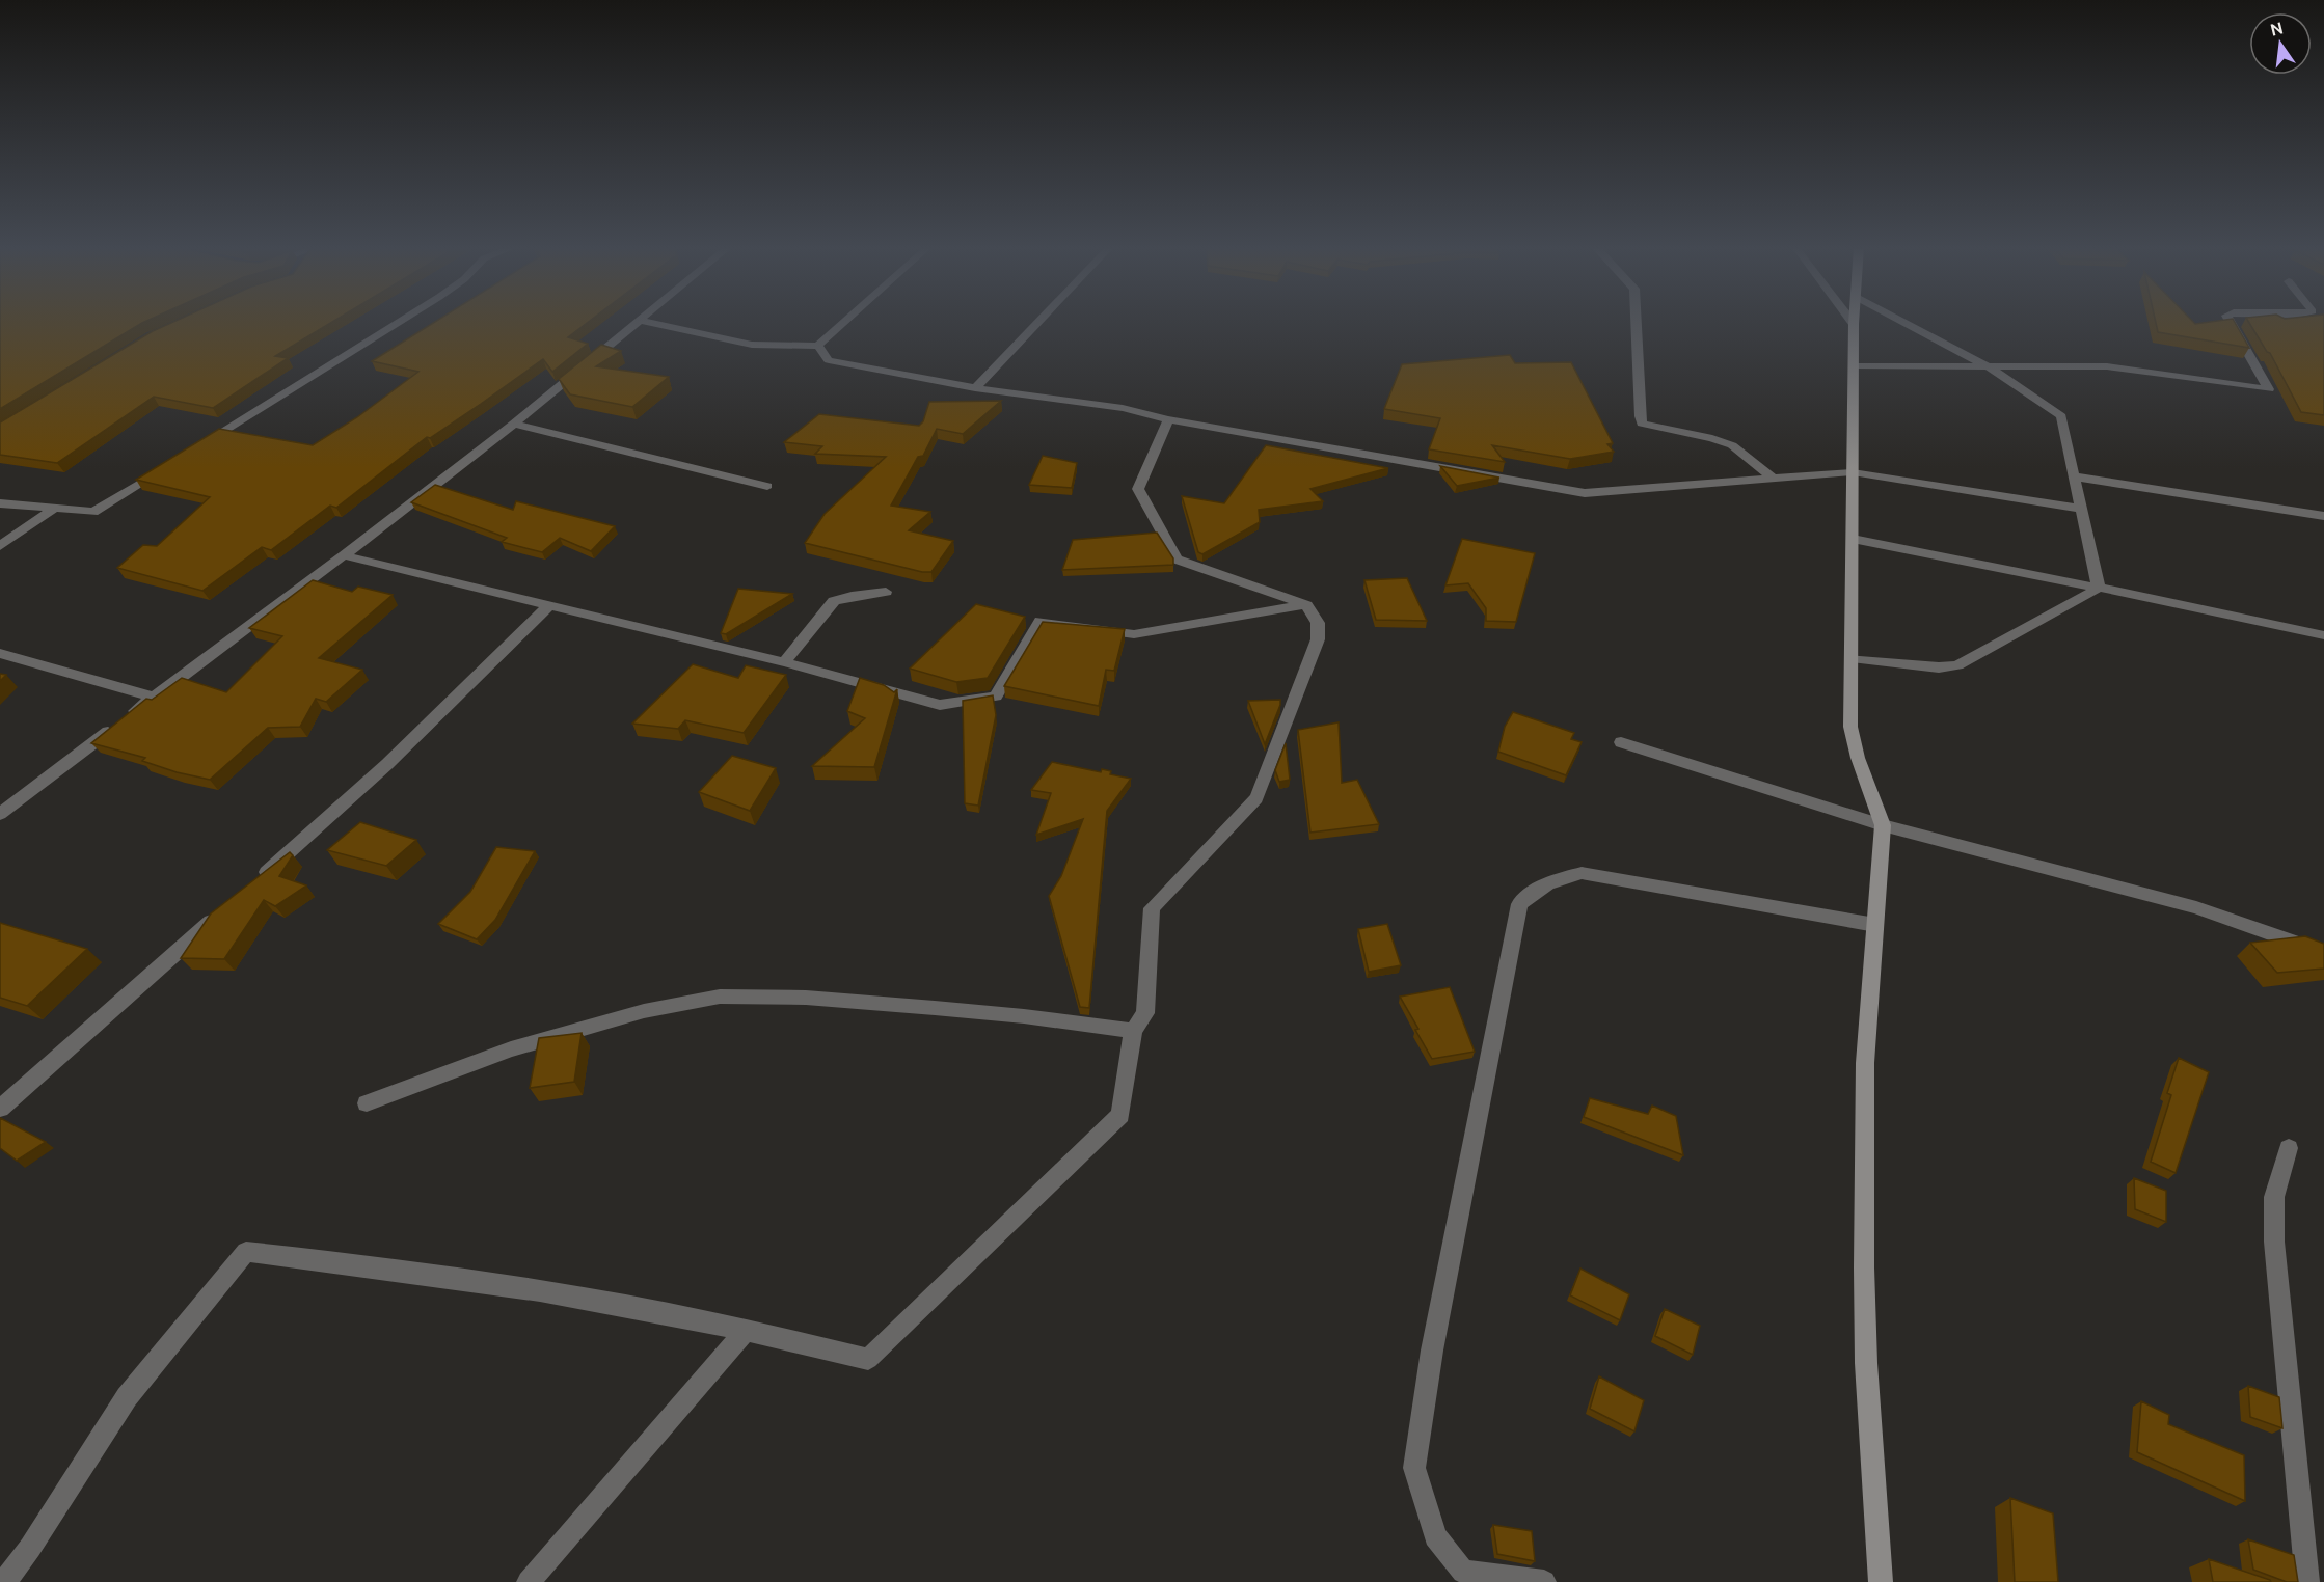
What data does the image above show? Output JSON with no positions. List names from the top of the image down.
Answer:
{
  "north": "top"
}
